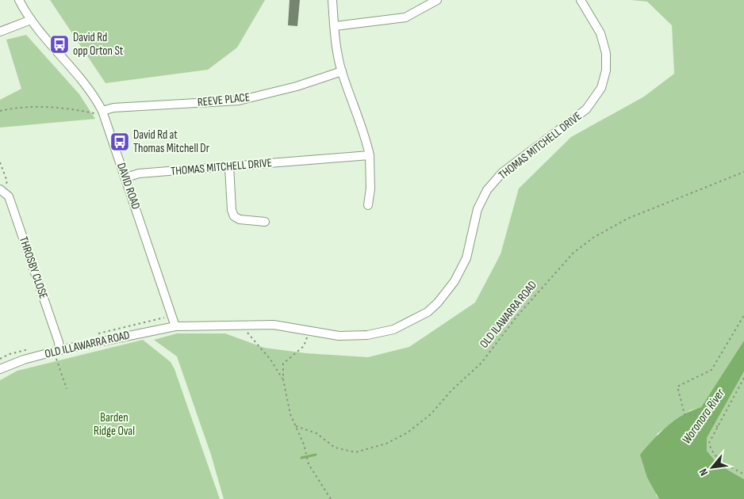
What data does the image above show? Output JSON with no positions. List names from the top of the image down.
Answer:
{
  "streets": {
    "street": [
      "REEVE PLACE",
      "THOMAS MITCHELL DRIVE",
      "DAVID ROAD",
      "THROSBY CLOSE",
      "OLD ILLAWARRA ROAD"
    ],
    "path": ["OLD ILAWARRA ROAD"]
  },
  "crossings": [
    ["REEVE PLACE", "DAVID ROAD"],
    ["THOMAS MITCHELL DRIVE", "DAVID ROAD"],
    ["THOMAS MITCHELL DRIVE", "OLD ILLAWARRA ROAD"],
    ["DAVID ROAD", "OLD ILLAWARRA ROAD"],
    ["THROSBY CLOSE", "OLD ILLAWARRA ROAD"]
  ],
  "water": ["Woronora River"],
  "parks": ["Barden Ridge Oval"],
  "places": {
    "bus stop": ["David Rd opp Orton St", "David Rd at Thomas Mitchell Dr"]
  },
  "north": "bottom left"
}
